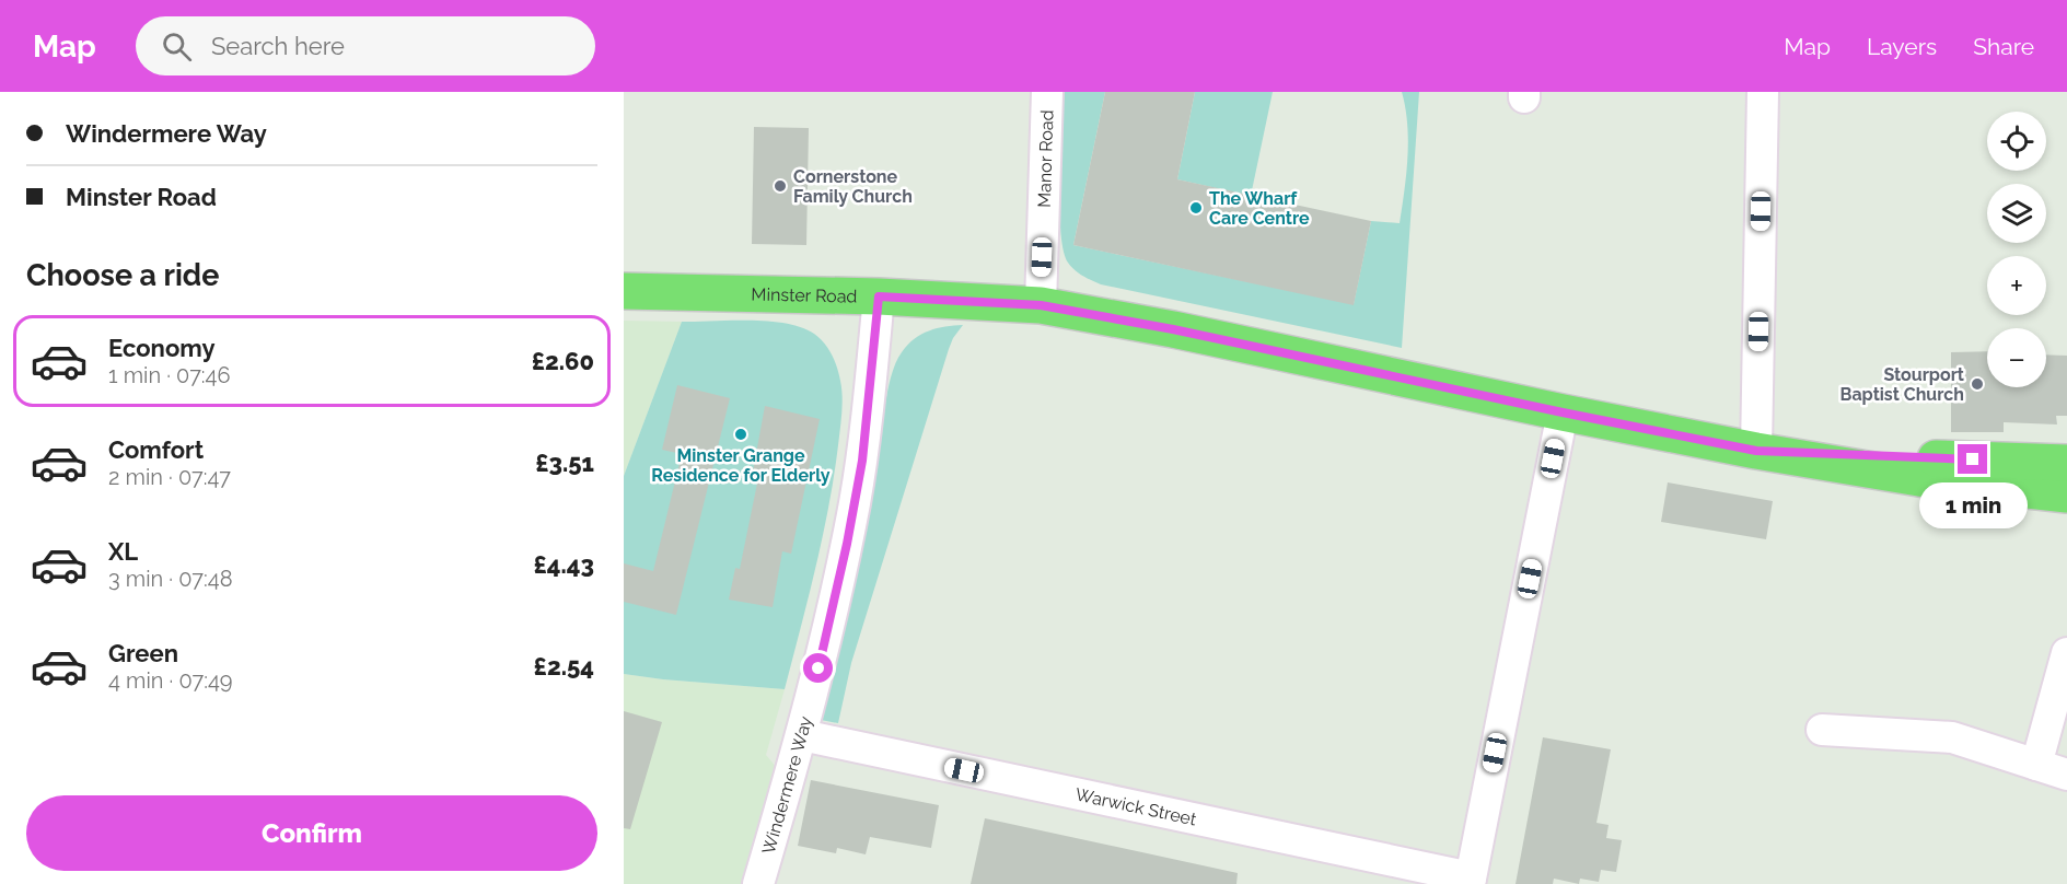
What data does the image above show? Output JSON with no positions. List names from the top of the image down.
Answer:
{
  "streets": {
    "main road": ["Minster Road"],
    "street": ["Manor Road", "Windermere Way", "Warwick Street"]
  },
  "crossings": [
    ["Manor Road", "Minster Road"],
    ["Minster Road", "Windermere Way"],
    ["Windermere Way", "Warwick Street"]
  ],
  "places": [
    "Cornerstone Family Church",
    "The Wharf Care Centre",
    "Stourport Baptist Church",
    "Minster Grange Residence for Elderly"
  ],
  "page": {
    "header": "Map",
    "search": "Search here",
    "nav": ["Map", "Layers", "Share"],
    "banner": ["Windermere Way", "Minster Road"],
    "map_buttons": ["+", "−"],
    "heading": "Choose a ride",
    "list": [
      {
        "name": "Economy",
        "note": "1 min · 07:46",
        "value": "£2.60"
      },
      {
        "name": "Comfort",
        "note": "2 min · 07:47",
        "value": "£3.51"
      },
      {
        "name": "XL",
        "note": "3 min · 07:48",
        "value": "£4.43"
      },
      {
        "name": "Green",
        "note": "4 min · 07:49",
        "value": "£2.54"
      }
    ],
    "bubble": "1 min",
    "buttons": "Confirm"
  }
}
